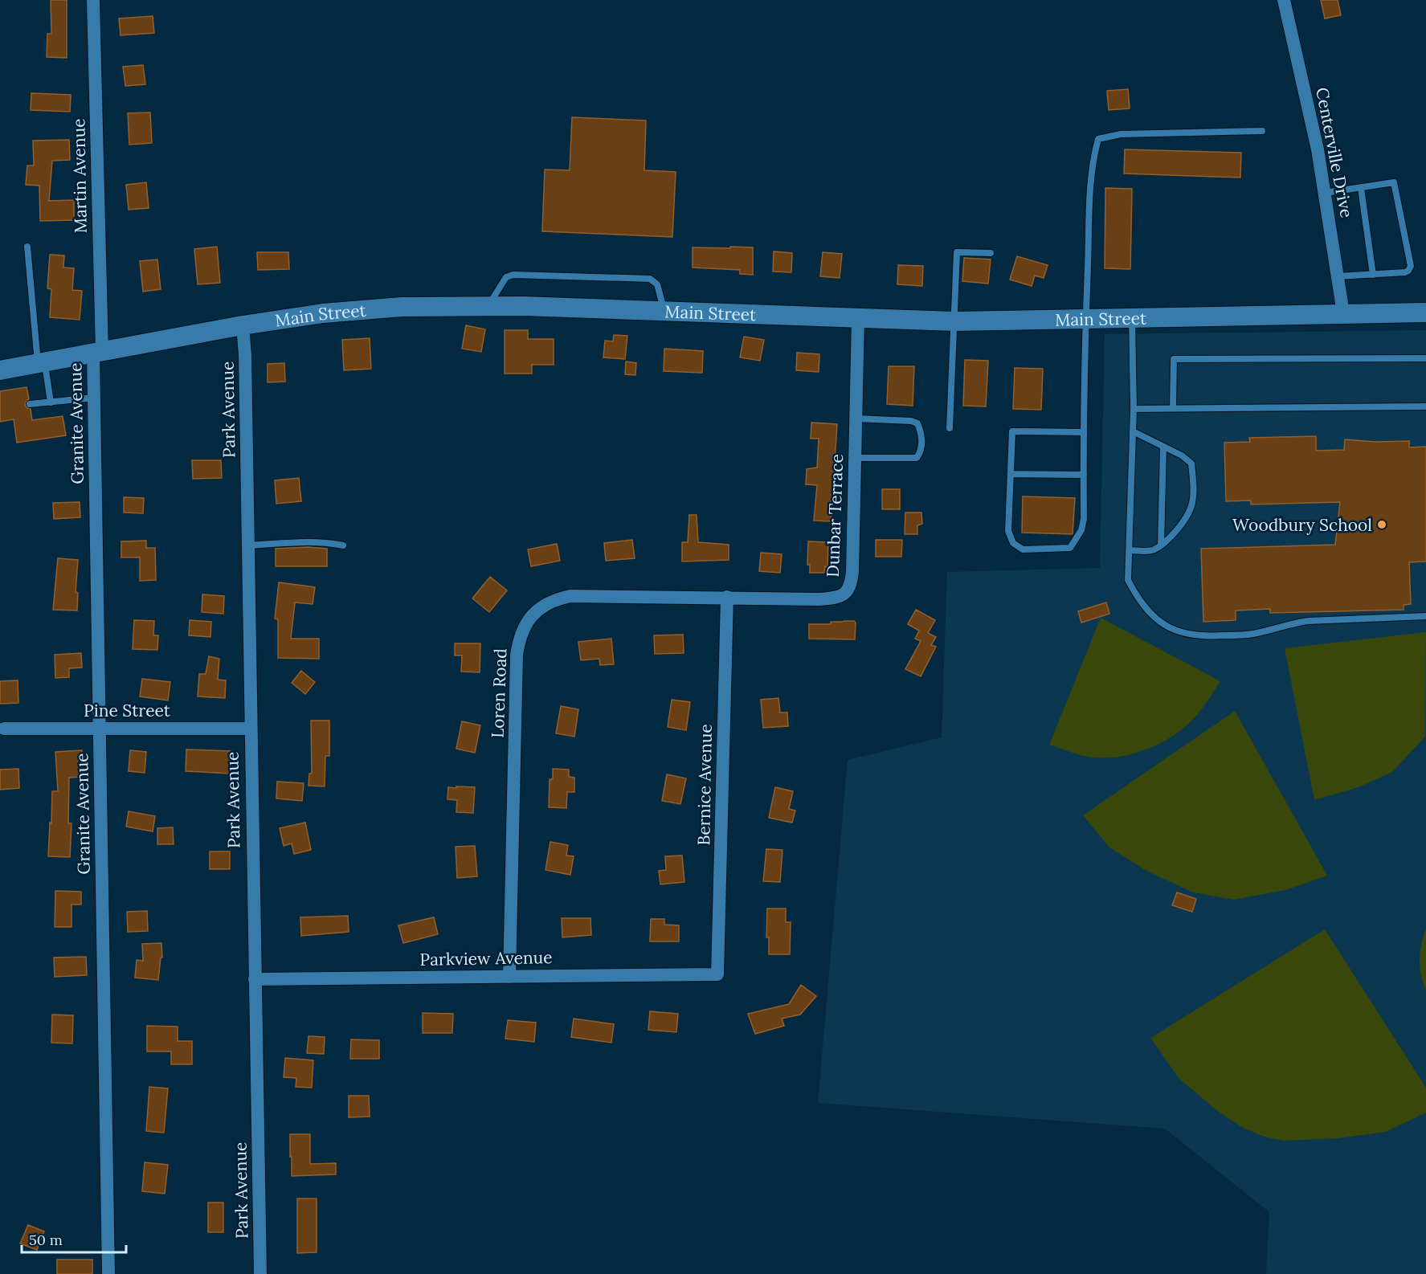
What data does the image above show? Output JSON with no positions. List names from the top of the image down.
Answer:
{
  "streets": {
    "main road": ["Main Street"],
    "street": [
      "Centerville Drive",
      "Martin Avenue",
      "Park Avenue",
      "Granite Avenue",
      "Dunbar Terrace",
      "Loren Road",
      "Pine Street",
      "Bernice Avenue",
      "Parkview Avenue"
    ]
  },
  "crossings": [
    ["Centerville Drive", "Main Street"],
    ["Martin Avenue", "Main Street"],
    ["Martin Avenue", "Granite Avenue"],
    ["Main Street", "Park Avenue"],
    ["Main Street", "Granite Avenue"],
    ["Main Street", "Dunbar Terrace"],
    ["Park Avenue", "Pine Street"],
    ["Park Avenue", "Parkview Avenue"],
    ["Granite Avenue", "Pine Street"],
    ["Dunbar Terrace", "Loren Road"],
    ["Dunbar Terrace", "Bernice Avenue"],
    ["Loren Road", "Bernice Avenue"],
    ["Loren Road", "Parkview Avenue"],
    ["Bernice Avenue", "Parkview Avenue"]
  ],
  "places": ["Woodbury School"],
  "scale_bar": "50 m"
}
